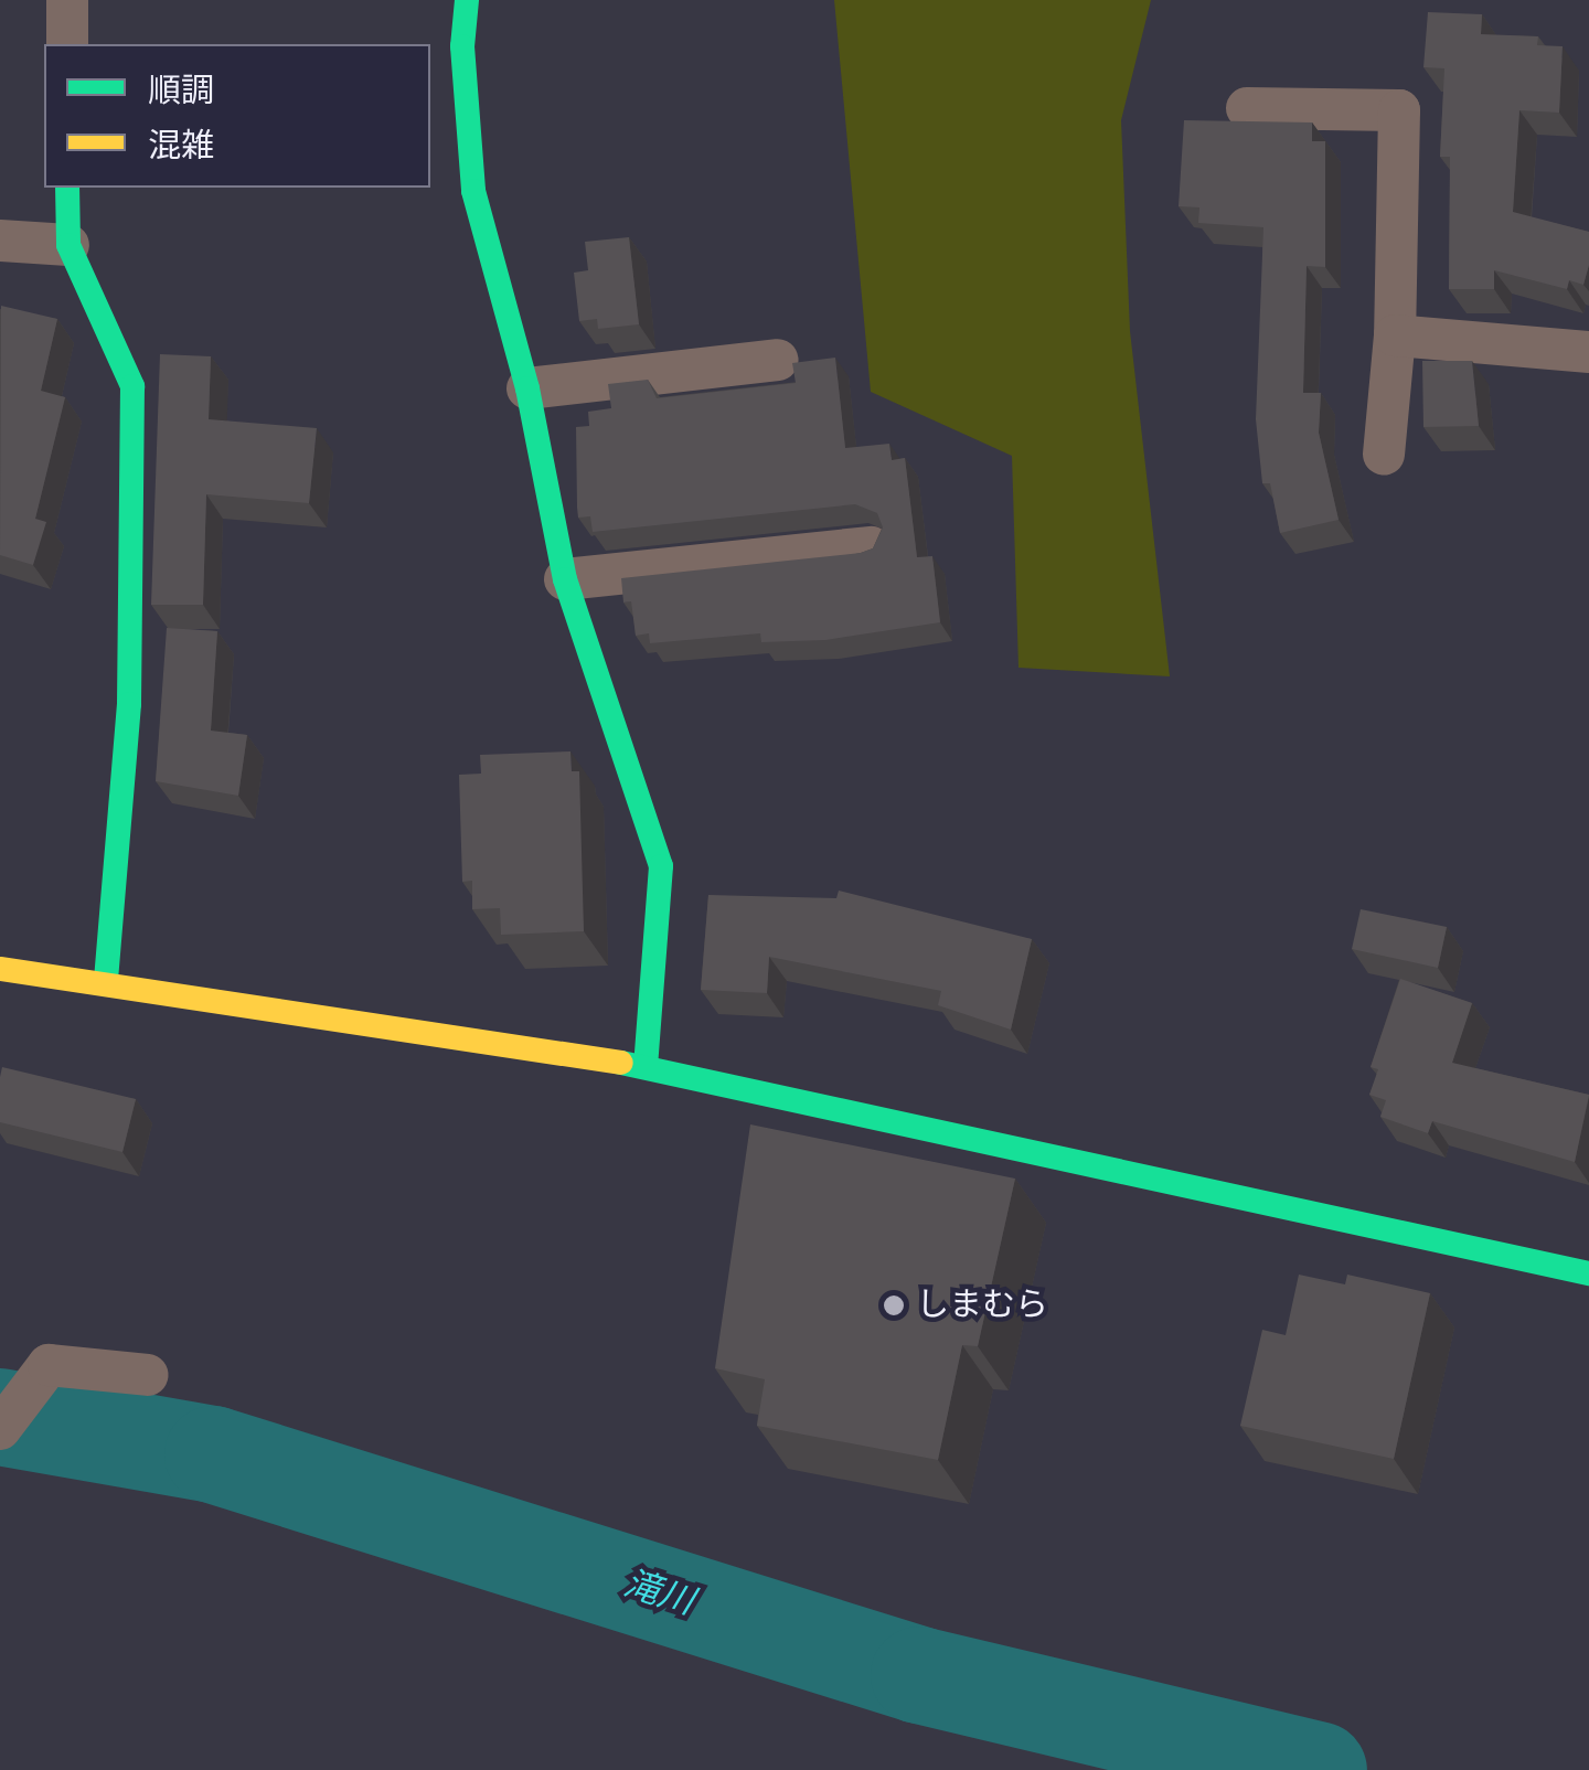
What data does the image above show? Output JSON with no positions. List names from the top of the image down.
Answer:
{
  "water": ["滝川"],
  "places": ["しまむら"],
  "legend": ["順調", "混雑"]
}
